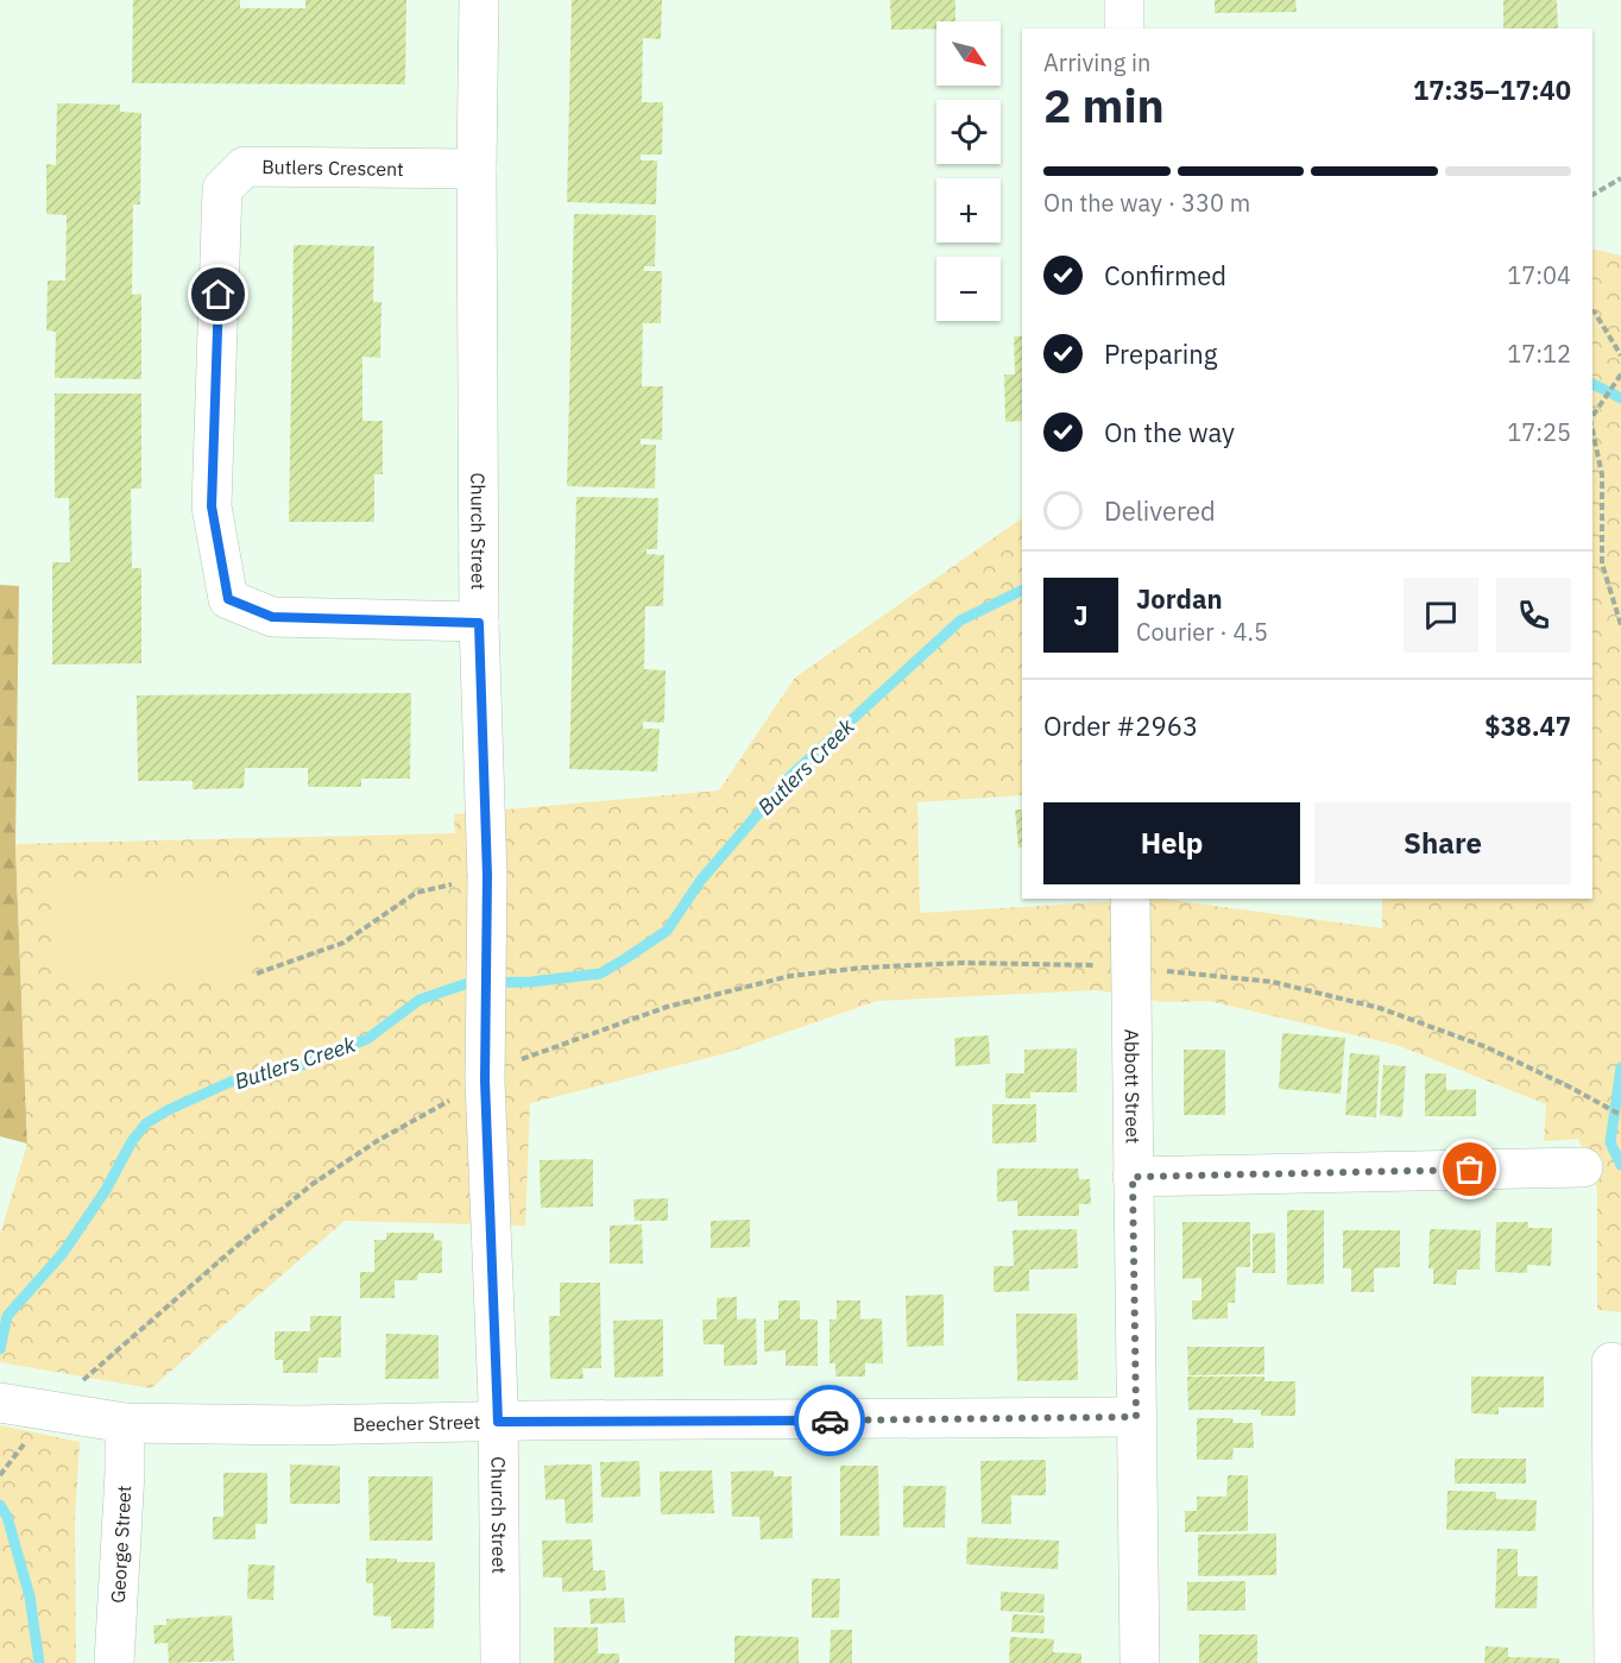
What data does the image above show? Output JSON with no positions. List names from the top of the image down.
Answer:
{
  "streets": {
    "street": [
      "Butlers Crescent",
      "Church Street",
      "Abbott Street",
      "Beecher Street",
      "George Street"
    ]
  },
  "crossings": [
    ["Butlers Crescent", "Church Street"],
    ["Church Street", "Beecher Street"],
    ["Abbott Street", "Beecher Street"],
    ["Beecher Street", "George Street"]
  ],
  "water": ["Butlers Creek"],
  "north": "bottom right",
  "page": {
    "map_buttons": ["+", "−"],
    "heading": ["2 min", "Arriving in", "17:35–17:40"],
    "panel": [
      "Jordan",
      "Courier · 4.5",
      "Order #2963",
      "$38.47"
    ],
    "bar": "On the way · 330 m",
    "list": [
      ["Confirmed", "17:04"],
      ["Preparing", "17:12"],
      ["On the way", "17:25"],
      "Delivered"
    ],
    "round": "J",
    "buttons": ["Help", "Share"]
  }
}
